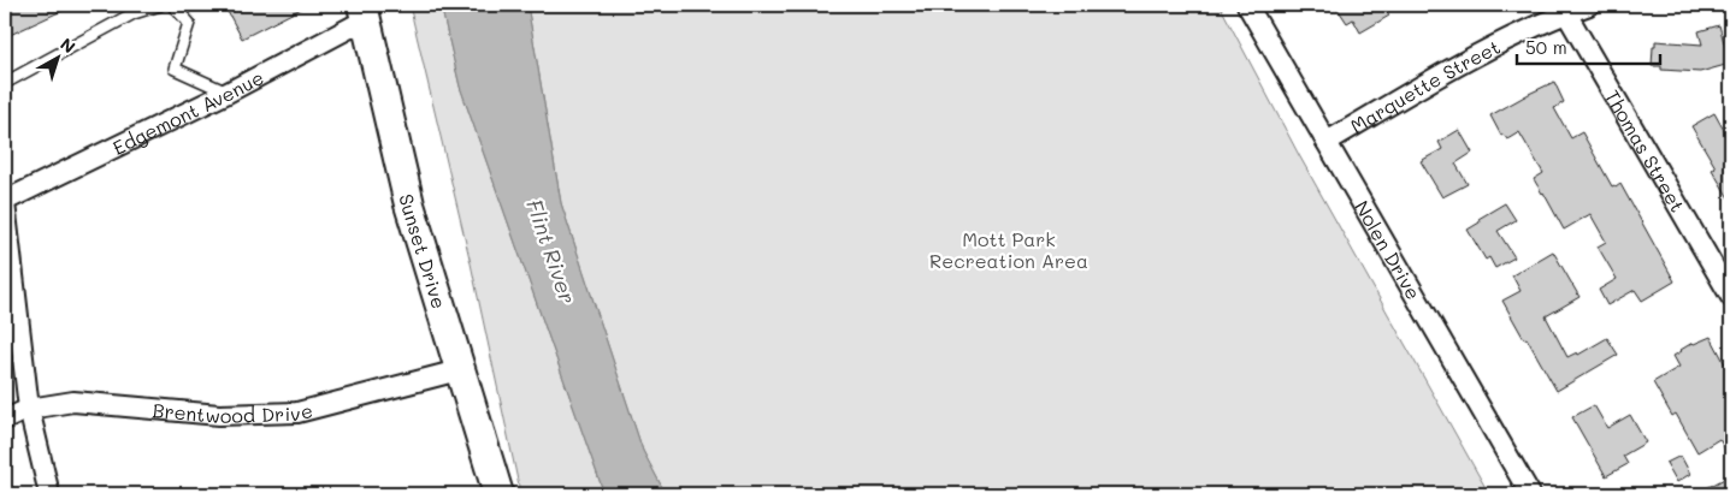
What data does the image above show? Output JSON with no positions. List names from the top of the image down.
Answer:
{
  "streets": {
    "street": [
      "Marquette Street",
      "Edgemont Avenue",
      "Thomas Street",
      "Nolen Drive",
      "Sunset Drive",
      "Brentwood Drive"
    ]
  },
  "crossings": [
    ["Marquette Street", "Thomas Street"],
    ["Marquette Street", "Nolen Drive"],
    ["Edgemont Avenue", "Sunset Drive"],
    ["Sunset Drive", "Brentwood Drive"]
  ],
  "water": ["Flint River"],
  "parks": ["Mott Park Recreation Area"],
  "scale_bar": "50 m",
  "north": "top right"
}
